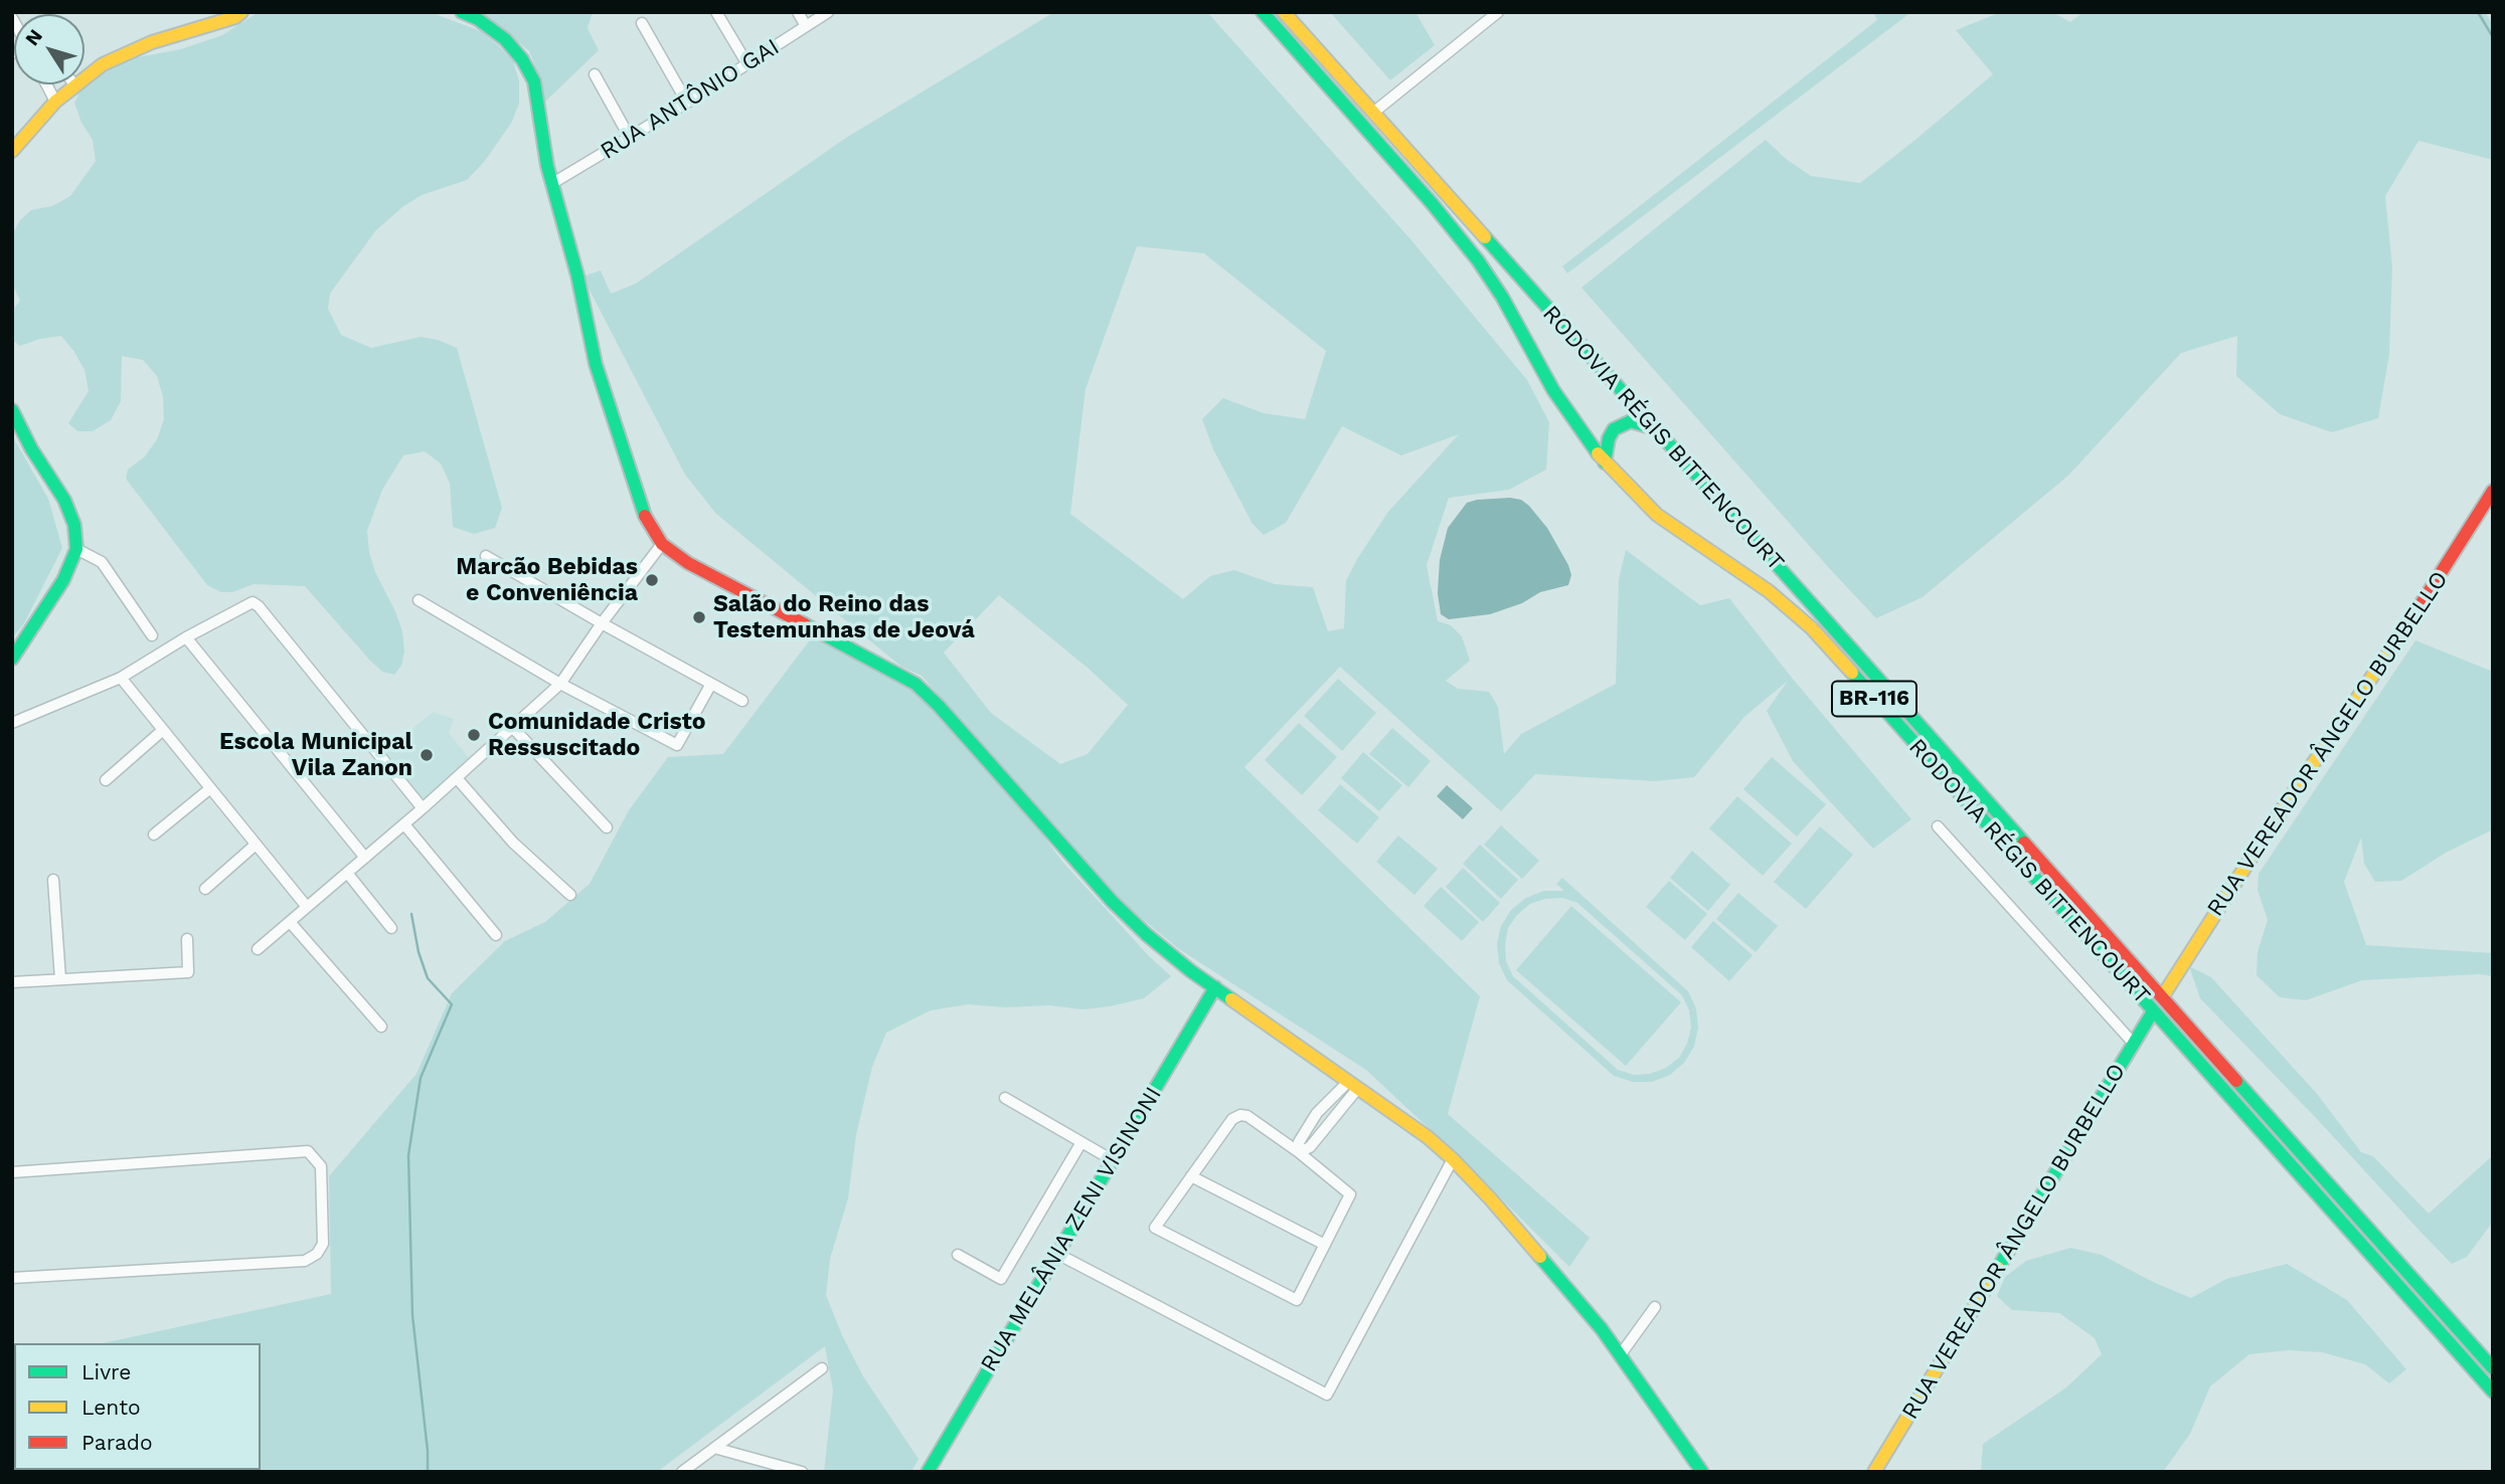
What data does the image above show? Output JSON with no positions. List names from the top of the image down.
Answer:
{
  "streets": {
    "main road": [
      "RODOVIA RÉGIS BITTENCOURT",
      "BR-116",
      "RUA VEREADOR ÂNGELO BURBELLO",
      "RUA MELÂNIA ZENI VISINONI"
    ],
    "street": ["RUA ANTÔNIO GAI"]
  },
  "crossings": [
    ["RODOVIA RÉGIS BITTENCOURT", "RUA VEREADOR ÂNGELO BURBELLO"]
  ],
  "places": [
    "Marcão Bebidas e Conveniência",
    "Salão do Reino das Testemunhas de Jeová",
    "Comunidade Cristo Ressuscitado",
    "Escola Municipal Vila Zanon"
  ],
  "legend": ["Livre", "Lento", "Parado"],
  "north": "top left"
}
